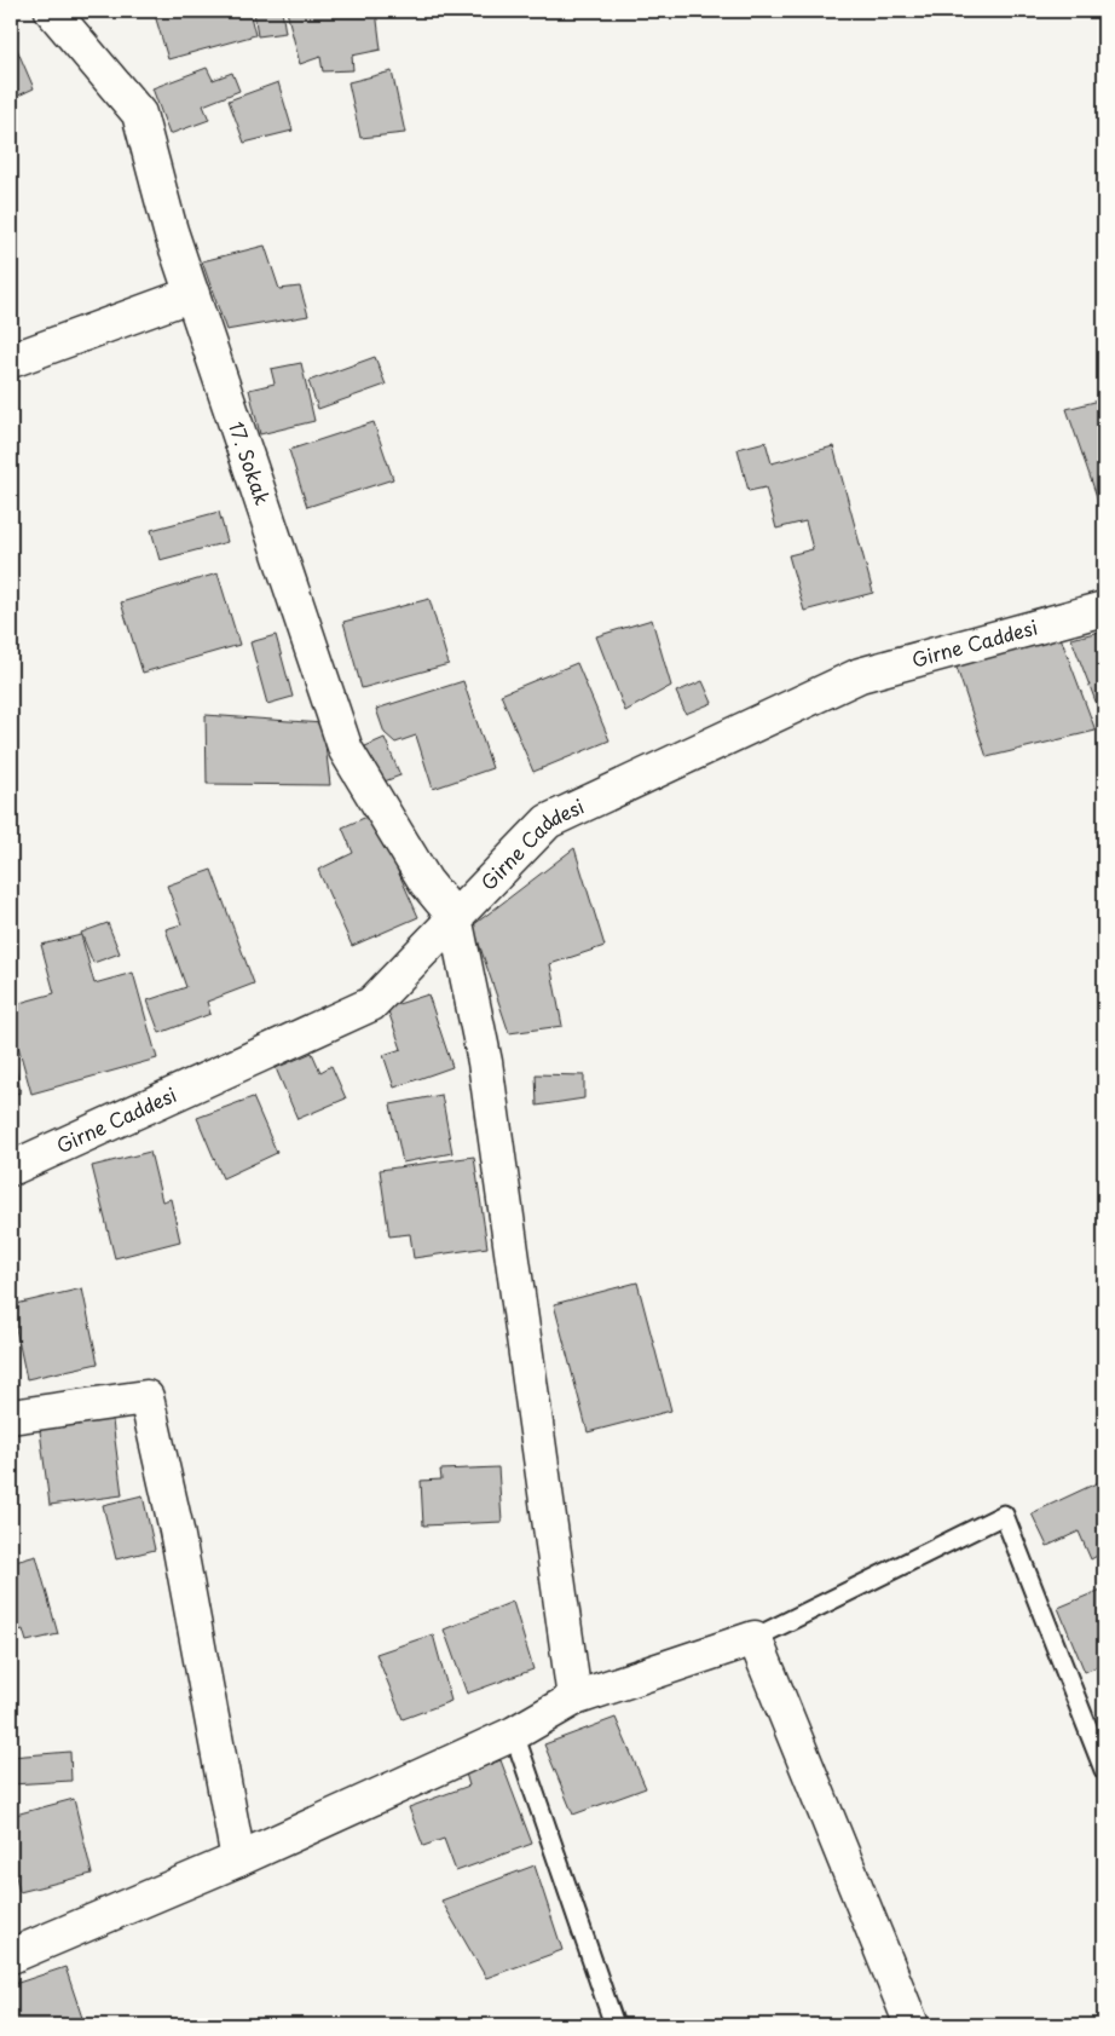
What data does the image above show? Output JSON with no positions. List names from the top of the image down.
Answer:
{
  "streets": {
    "street": ["17. Sokak", "Girne Caddesi"]
  },
  "crossings": [
    ["17. Sokak", "Girne Caddesi"]
  ]
}
